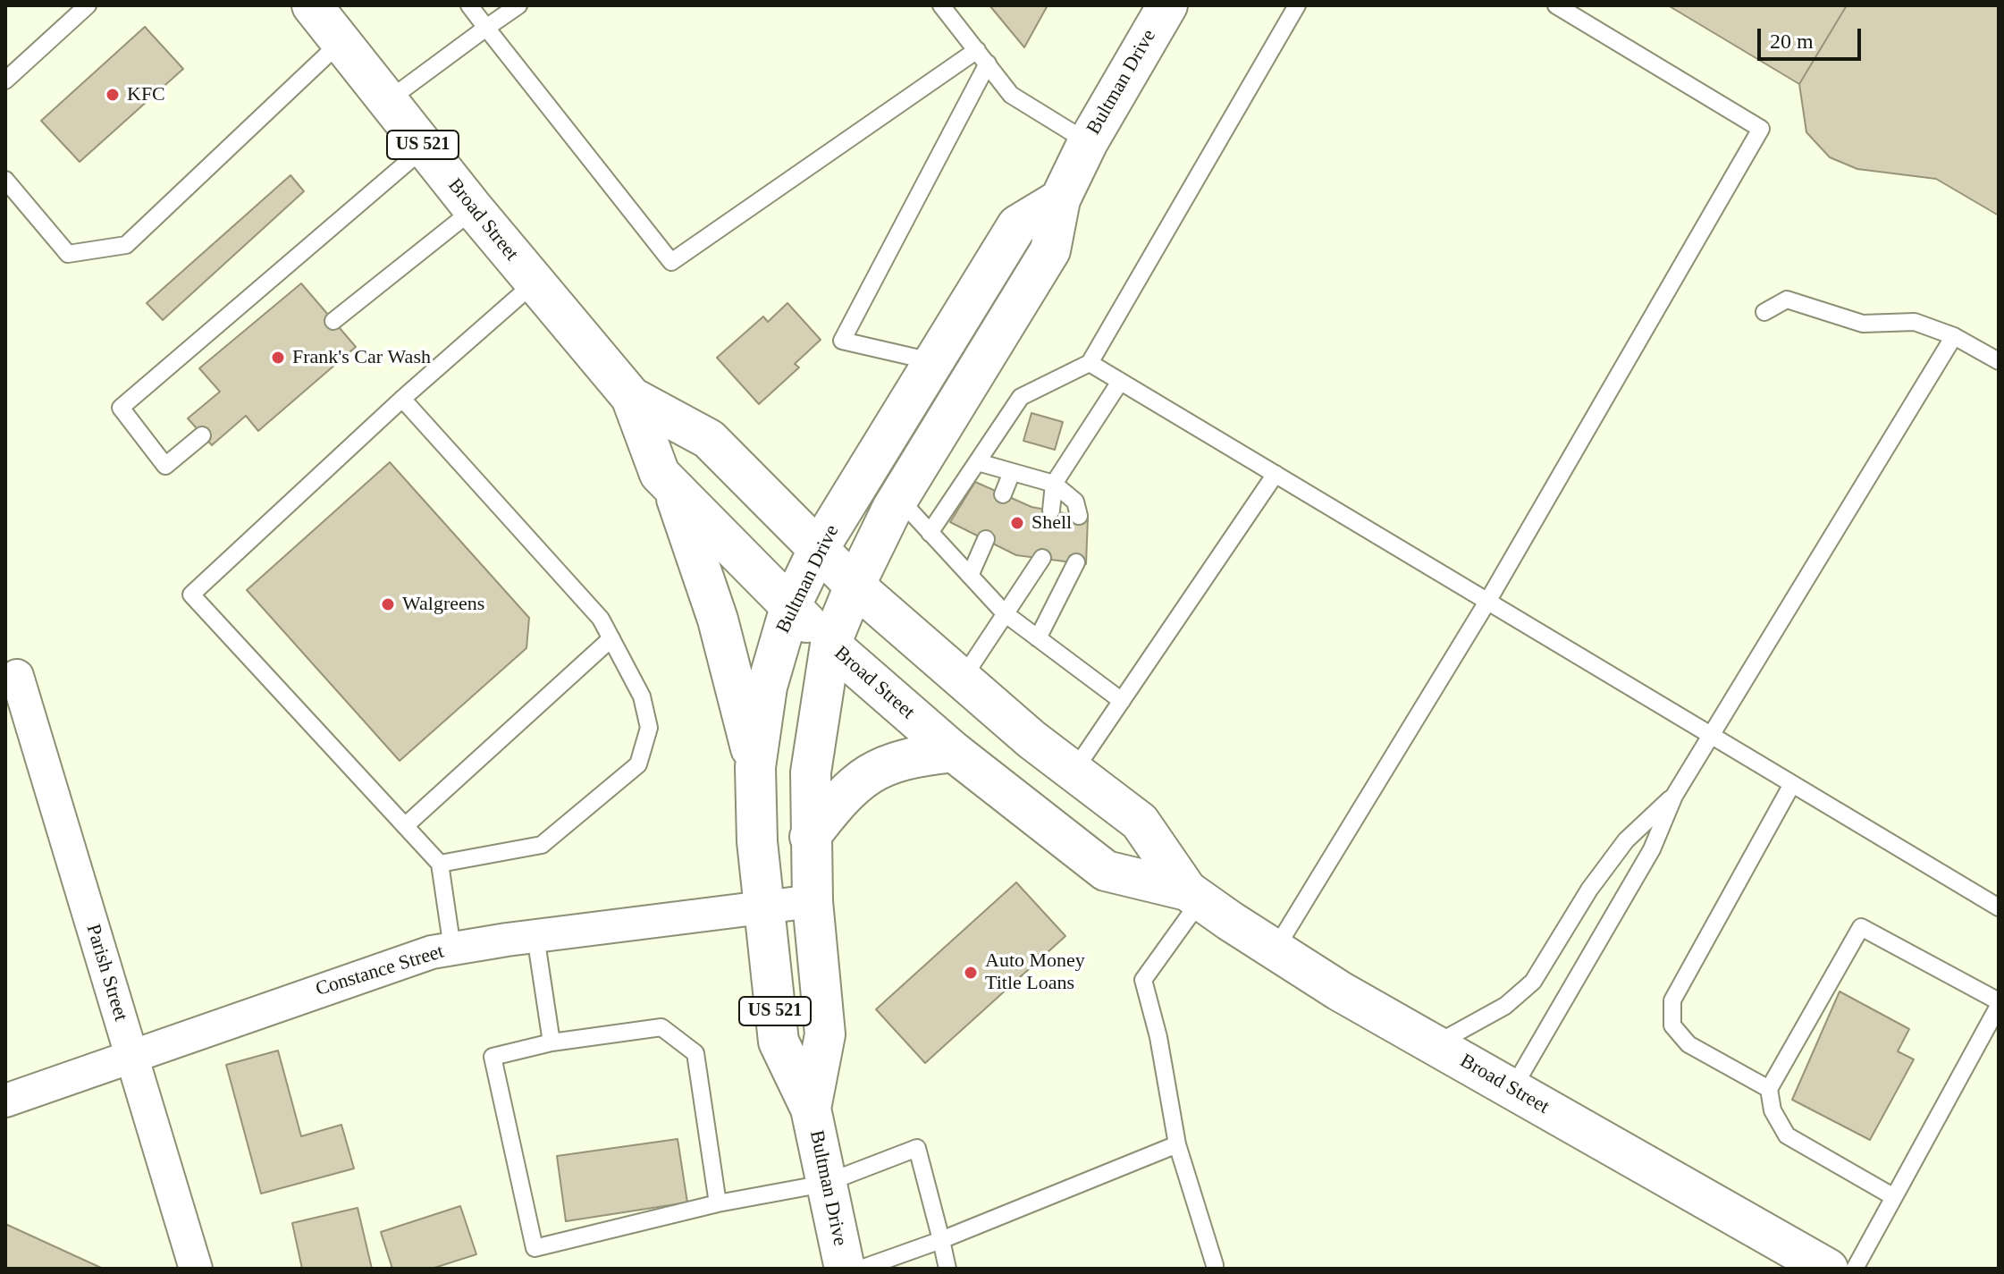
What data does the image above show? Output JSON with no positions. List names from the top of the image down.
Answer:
{
  "streets": {
    "main road": ["Bultman Drive", "US 521", "Broad Street"],
    "street": ["Constance Street", "Parish Street"]
  },
  "crossings": [
    ["Bultman Drive", "US 521"],
    ["Bultman Drive", "Broad Street"],
    ["Bultman Drive", "Constance Street"],
    ["US 521", "Broad Street"],
    ["Constance Street", "Parish Street"]
  ],
  "places": [
    "KFC",
    "Frank's Car Wash",
    "Shell",
    "Walgreens",
    "Auto Money Title Loans"
  ],
  "scale_bar": "20 m"
}
